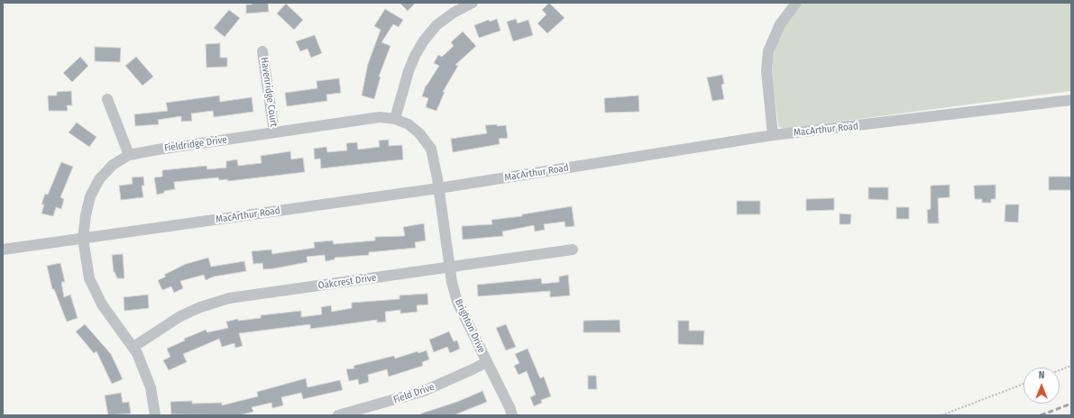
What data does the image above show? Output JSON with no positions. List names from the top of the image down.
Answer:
{
  "streets": {
    "street": [
      "Havenridge Court",
      "MacArthur Road",
      "Fieldridge Drive",
      "Oakcrest Drive",
      "Brighton Drive",
      "Field Drive"
    ]
  },
  "crossings": [
    ["Havenridge Court", "Fieldridge Drive"],
    ["MacArthur Road", "Fieldridge Drive"],
    ["MacArthur Road", "Brighton Drive"],
    ["Fieldridge Drive", "Oakcrest Drive"],
    ["Fieldridge Drive", "Brighton Drive"],
    ["Oakcrest Drive", "Brighton Drive"],
    ["Brighton Drive", "Field Drive"]
  ],
  "north": "top"
}
